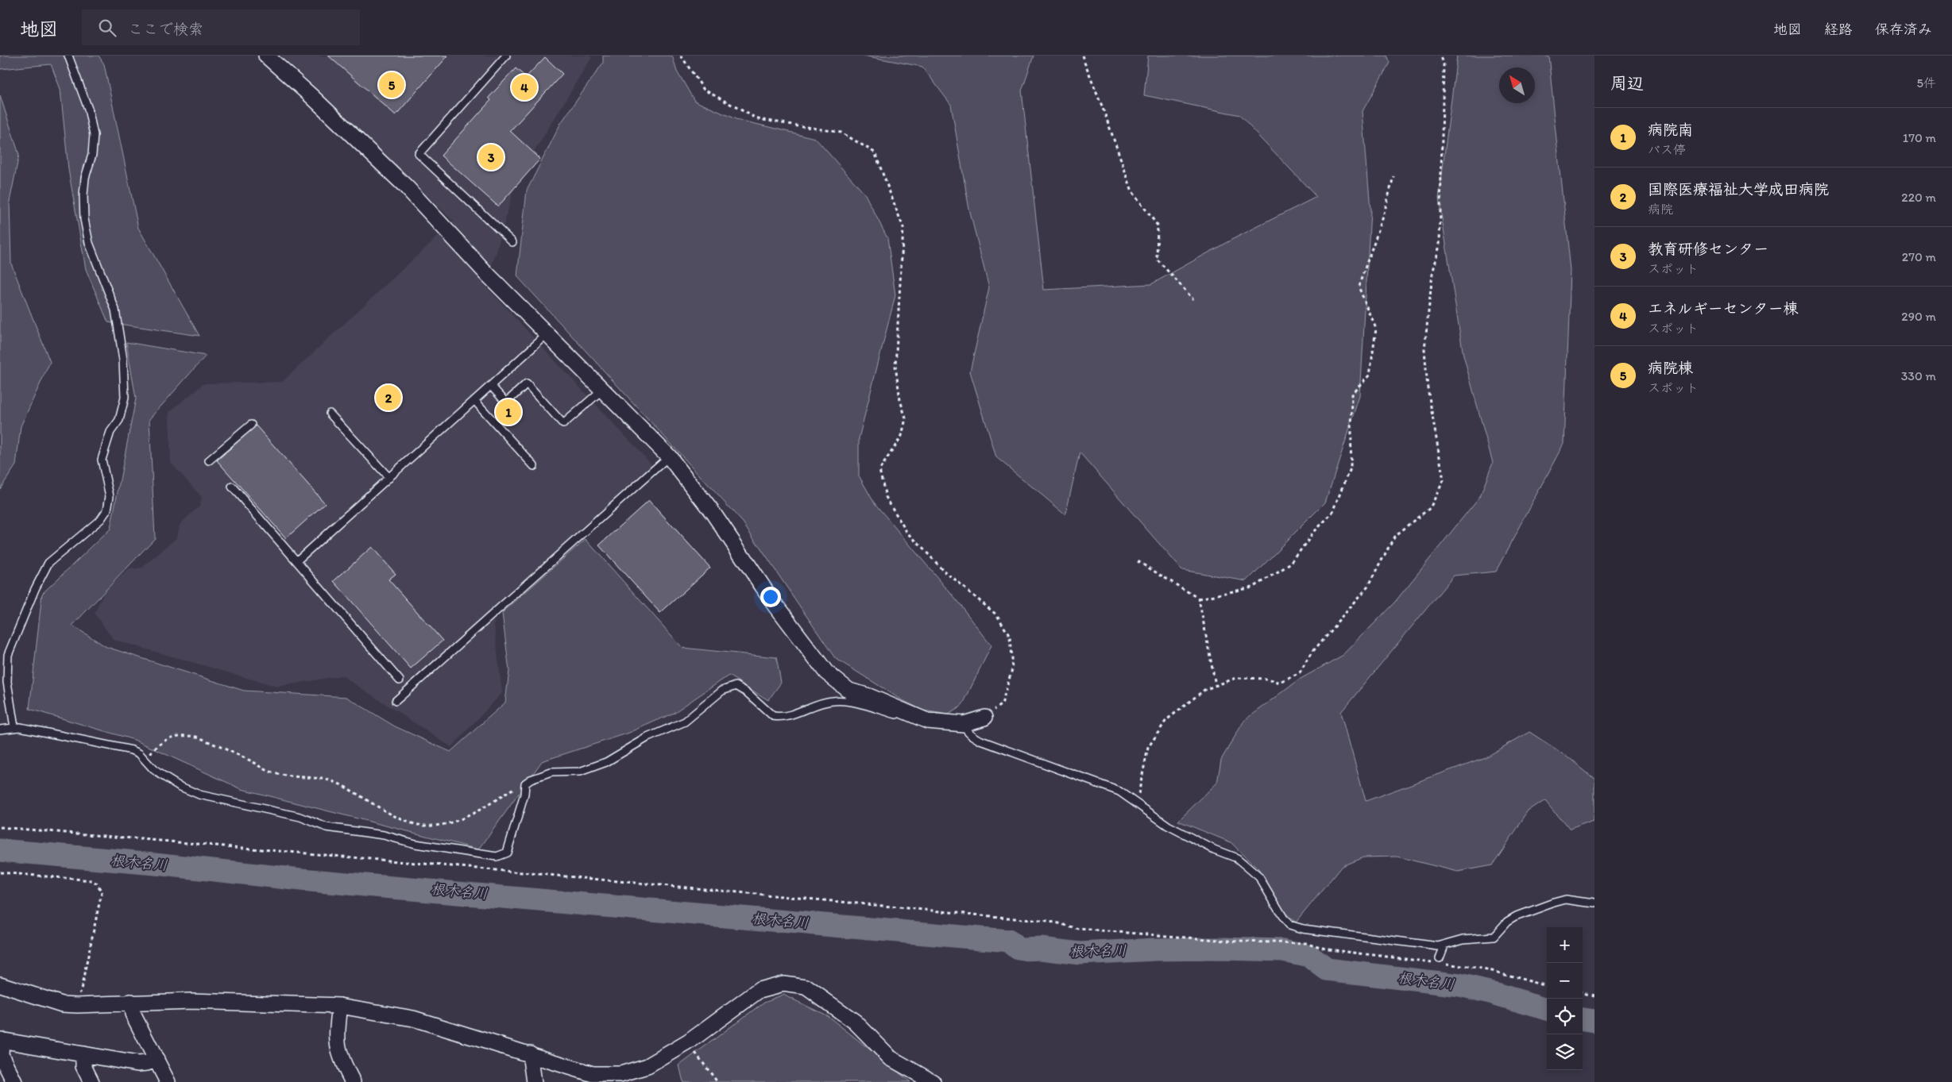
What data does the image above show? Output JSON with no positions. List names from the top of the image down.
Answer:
{
  "water": ["根木名川"],
  "north": "top left",
  "page": {
    "header": "地図",
    "search": "ここで検索",
    "nav": ["地図", "経路", "保存済み"],
    "heading": ["周辺", "5件"],
    "pins": [
      "5",
      "4",
      "3",
      "2",
      "1"
    ],
    "list": [
      {
        "mark": "1",
        "name": "病院南",
        "note": "バス停",
        "value": "170 m"
      },
      {
        "mark": "2",
        "name": "国際医療福祉大学成田病院",
        "note": "病院",
        "value": "220 m"
      },
      {
        "mark": "3",
        "name": "教育研修センター",
        "note": "スポット",
        "value": "270 m"
      },
      {
        "mark": "4",
        "name": "エネルギーセンター棟",
        "note": "スポット",
        "value": "290 m"
      },
      {
        "mark": "5",
        "name": "病院棟",
        "note": "スポット",
        "value": "330 m"
      }
    ],
    "map_buttons": ["+", "−"]
  }
}
